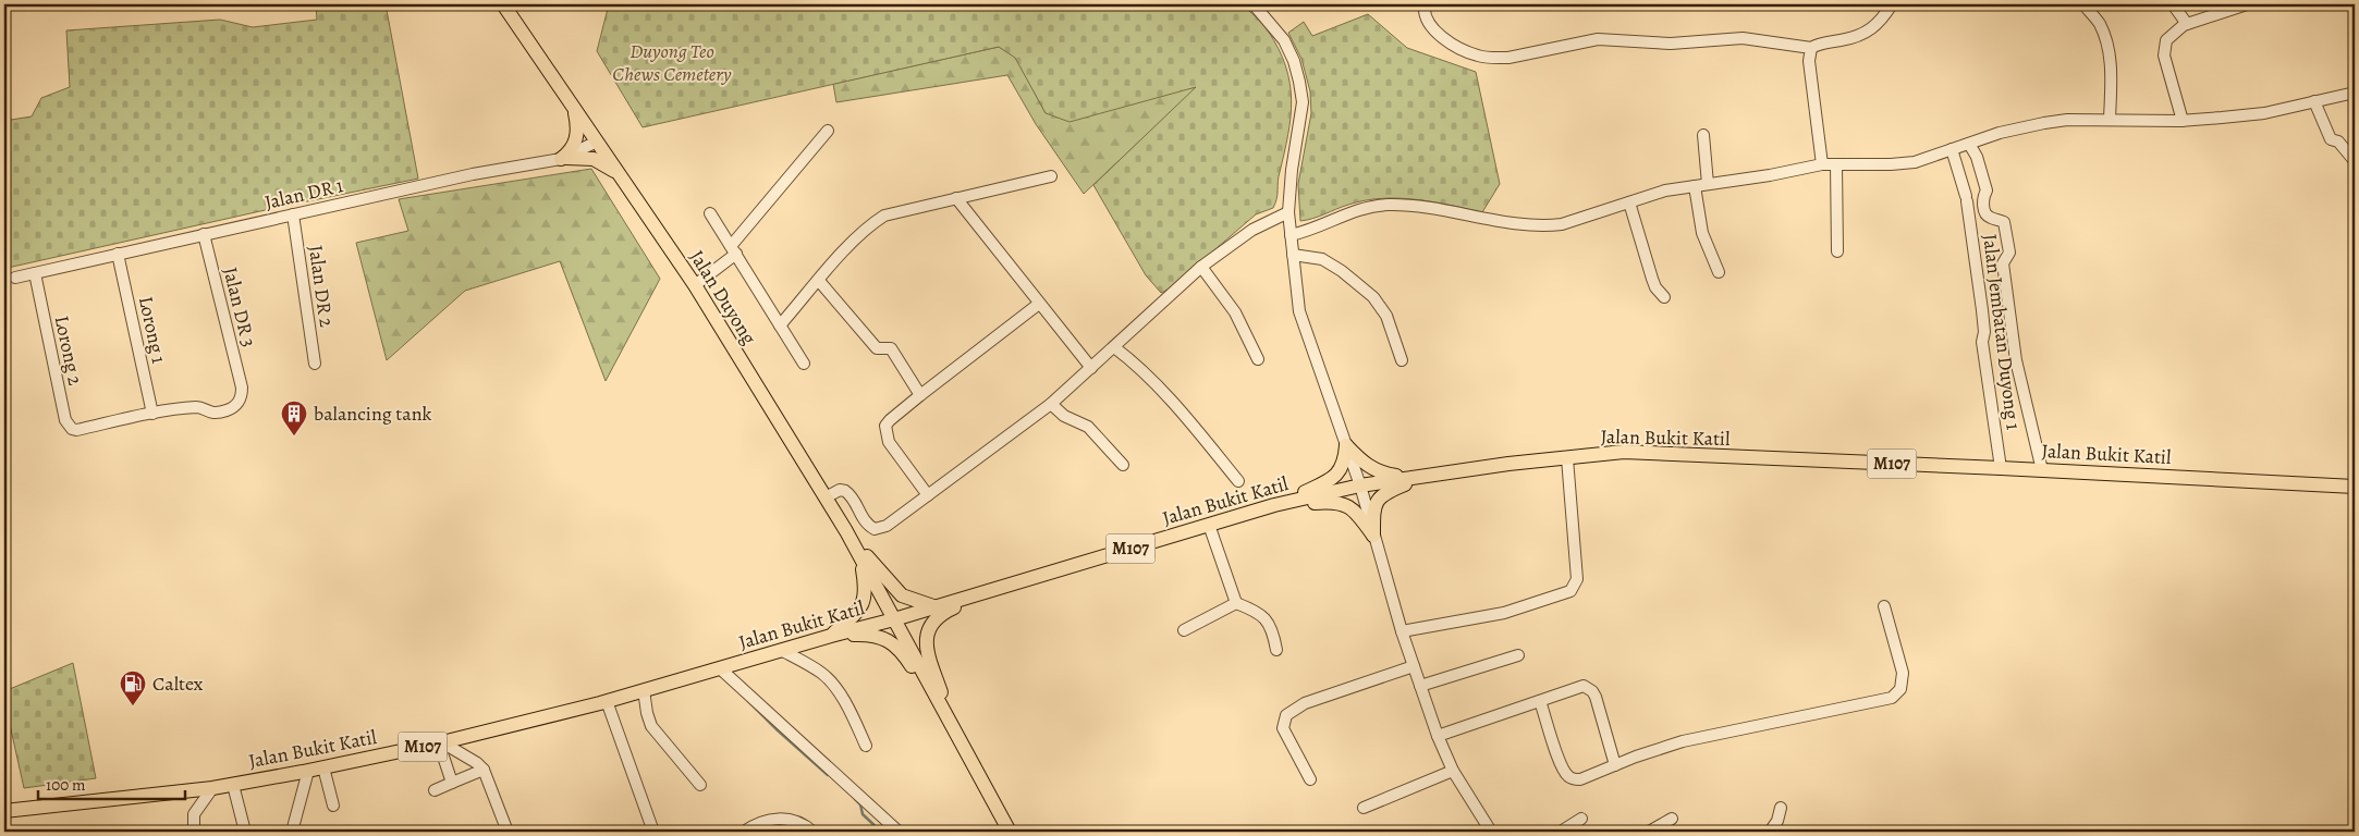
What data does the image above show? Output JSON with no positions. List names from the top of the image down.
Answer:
{
  "streets": {
    "main road": ["Jalan Duyong", "Jalan Bukit Katil", "M107"],
    "street": [
      "Jalan DR 1",
      "Jalan DR 2",
      "Jalan DR 3",
      "Lorong 1",
      "Jalan Jembatan Duyong 1",
      "Lorong 2"
    ]
  },
  "crossings": [
    ["Jalan DR 1", "Jalan DR 2"],
    ["Jalan DR 1", "Jalan Duyong"],
    ["Jalan DR 1", "Jalan DR 3"],
    ["Jalan DR 1", "Lorong 1"],
    ["Jalan DR 1", "Lorong 2"],
    ["Jalan Duyong", "Jalan Bukit Katil"],
    ["Jalan DR 3", "Lorong 1"],
    ["Jalan DR 3", "Lorong 2"],
    ["Lorong 1", "Lorong 2"],
    ["Jalan Jembatan Duyong 1", "Jalan Bukit Katil"]
  ],
  "parks": ["Duyong Teo Chews Cemetery"],
  "places": {
    "building": ["balancing tank"],
    "fuel station": ["Caltex"]
  },
  "scale_bar": "100 m"
}
